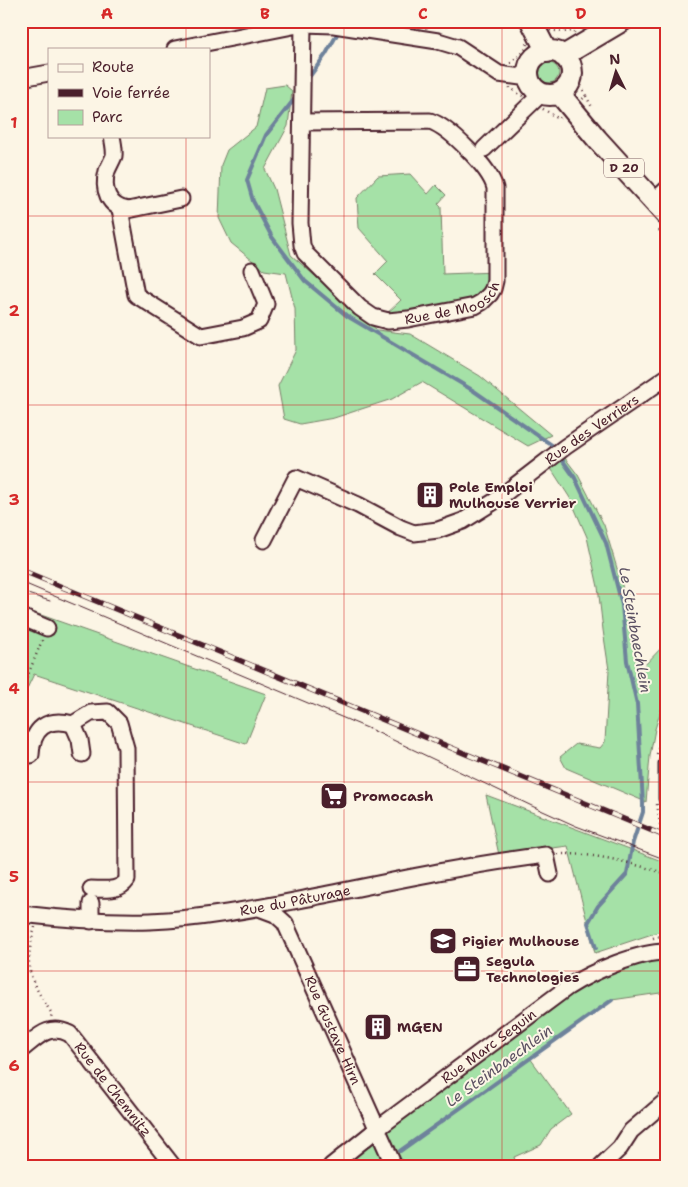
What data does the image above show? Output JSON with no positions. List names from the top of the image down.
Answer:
{
  "streets": {
    "main road": ["D 20"],
    "street": [
      "Rue de Moosch",
      "Rue des Verriers",
      "Rue du Pâturage",
      "Rue Gustave Hirn",
      "Rue Marc Seguin",
      "Rue de Chemnitz"
    ]
  },
  "crossings": [
    ["Rue Gustave Hirn", "Rue Marc Seguin"]
  ],
  "water": ["Le Steinbaechlein"],
  "places": {
    "building": ["Pole Emploi Mulhouse Verrier", "MGEN"],
    "supermarket": ["Promocash"],
    "school or university": ["Pigier Mulhouse"],
    "office": ["Segula Technologies"]
  },
  "legend": ["Route", "Voie ferrée", "Parc"],
  "north": "top",
  "grid": {
    "columns": [
      "A",
      "B",
      "C",
      "D"
    ],
    "rows": [
      "1",
      "2",
      "3",
      "4",
      "5",
      "6"
    ]
  }
}
